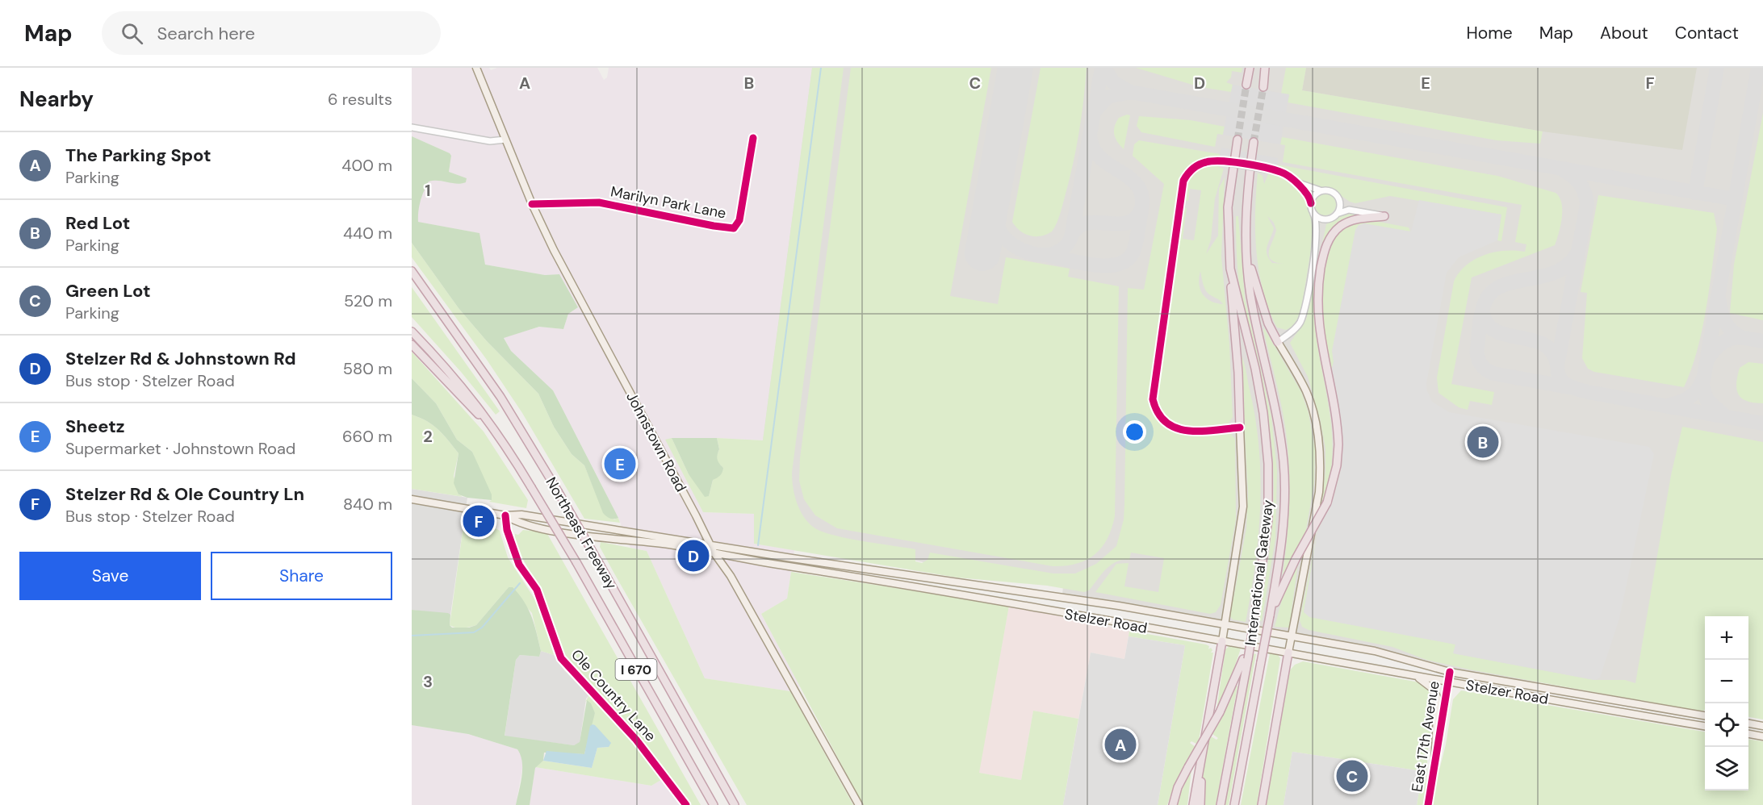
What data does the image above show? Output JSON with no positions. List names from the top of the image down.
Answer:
{
  "streets": {
    "highway": ["Northeast Freeway", "International Gateway", "I 670"],
    "main road": ["Johnstown Road", "Stelzer Road"],
    "street": ["Marilyn Park Lane", "Ole Country Lane", "East 17th Avenue"]
  },
  "crossings": [
    ["Marilyn Park Lane", "Johnstown Road"],
    ["Johnstown Road", "Stelzer Road"],
    ["Stelzer Road", "Ole Country Lane"],
    ["Stelzer Road", "East 17th Avenue"]
  ],
  "page": {
    "header": "Map",
    "search": "Search here",
    "nav": [
      "Home",
      "Map",
      "About",
      "Contact"
    ],
    "heading": ["Nearby", "6 results"],
    "list": [
      {
        "mark": "A",
        "name": "The Parking Spot",
        "note": "Parking",
        "value": "400 m"
      },
      {
        "mark": "B",
        "name": "Red Lot",
        "note": "Parking",
        "value": "440 m"
      },
      {
        "mark": "C",
        "name": "Green Lot",
        "note": "Parking",
        "value": "520 m"
      },
      {
        "mark": "D",
        "name": "Stelzer Rd & Johnstown Rd",
        "note": "Bus stop · Stelzer Road",
        "value": "580 m"
      },
      {
        "mark": "E",
        "name": "Sheetz",
        "note": "Supermarket · Johnstown Road",
        "value": "660 m"
      },
      {
        "mark": "F",
        "name": "Stelzer Rd & Ole Country Ln",
        "note": "Bus stop · Stelzer Road",
        "value": "840 m"
      }
    ],
    "pins": [
      "B",
      "E",
      "F",
      "D",
      "A",
      "C"
    ],
    "buttons": ["Save", "Share"],
    "map_buttons": ["+", "−"]
  },
  "grid": {
    "columns": [
      "A",
      "B",
      "C",
      "D",
      "E",
      "F"
    ],
    "rows": ["1", "2", "3"]
  }
}
